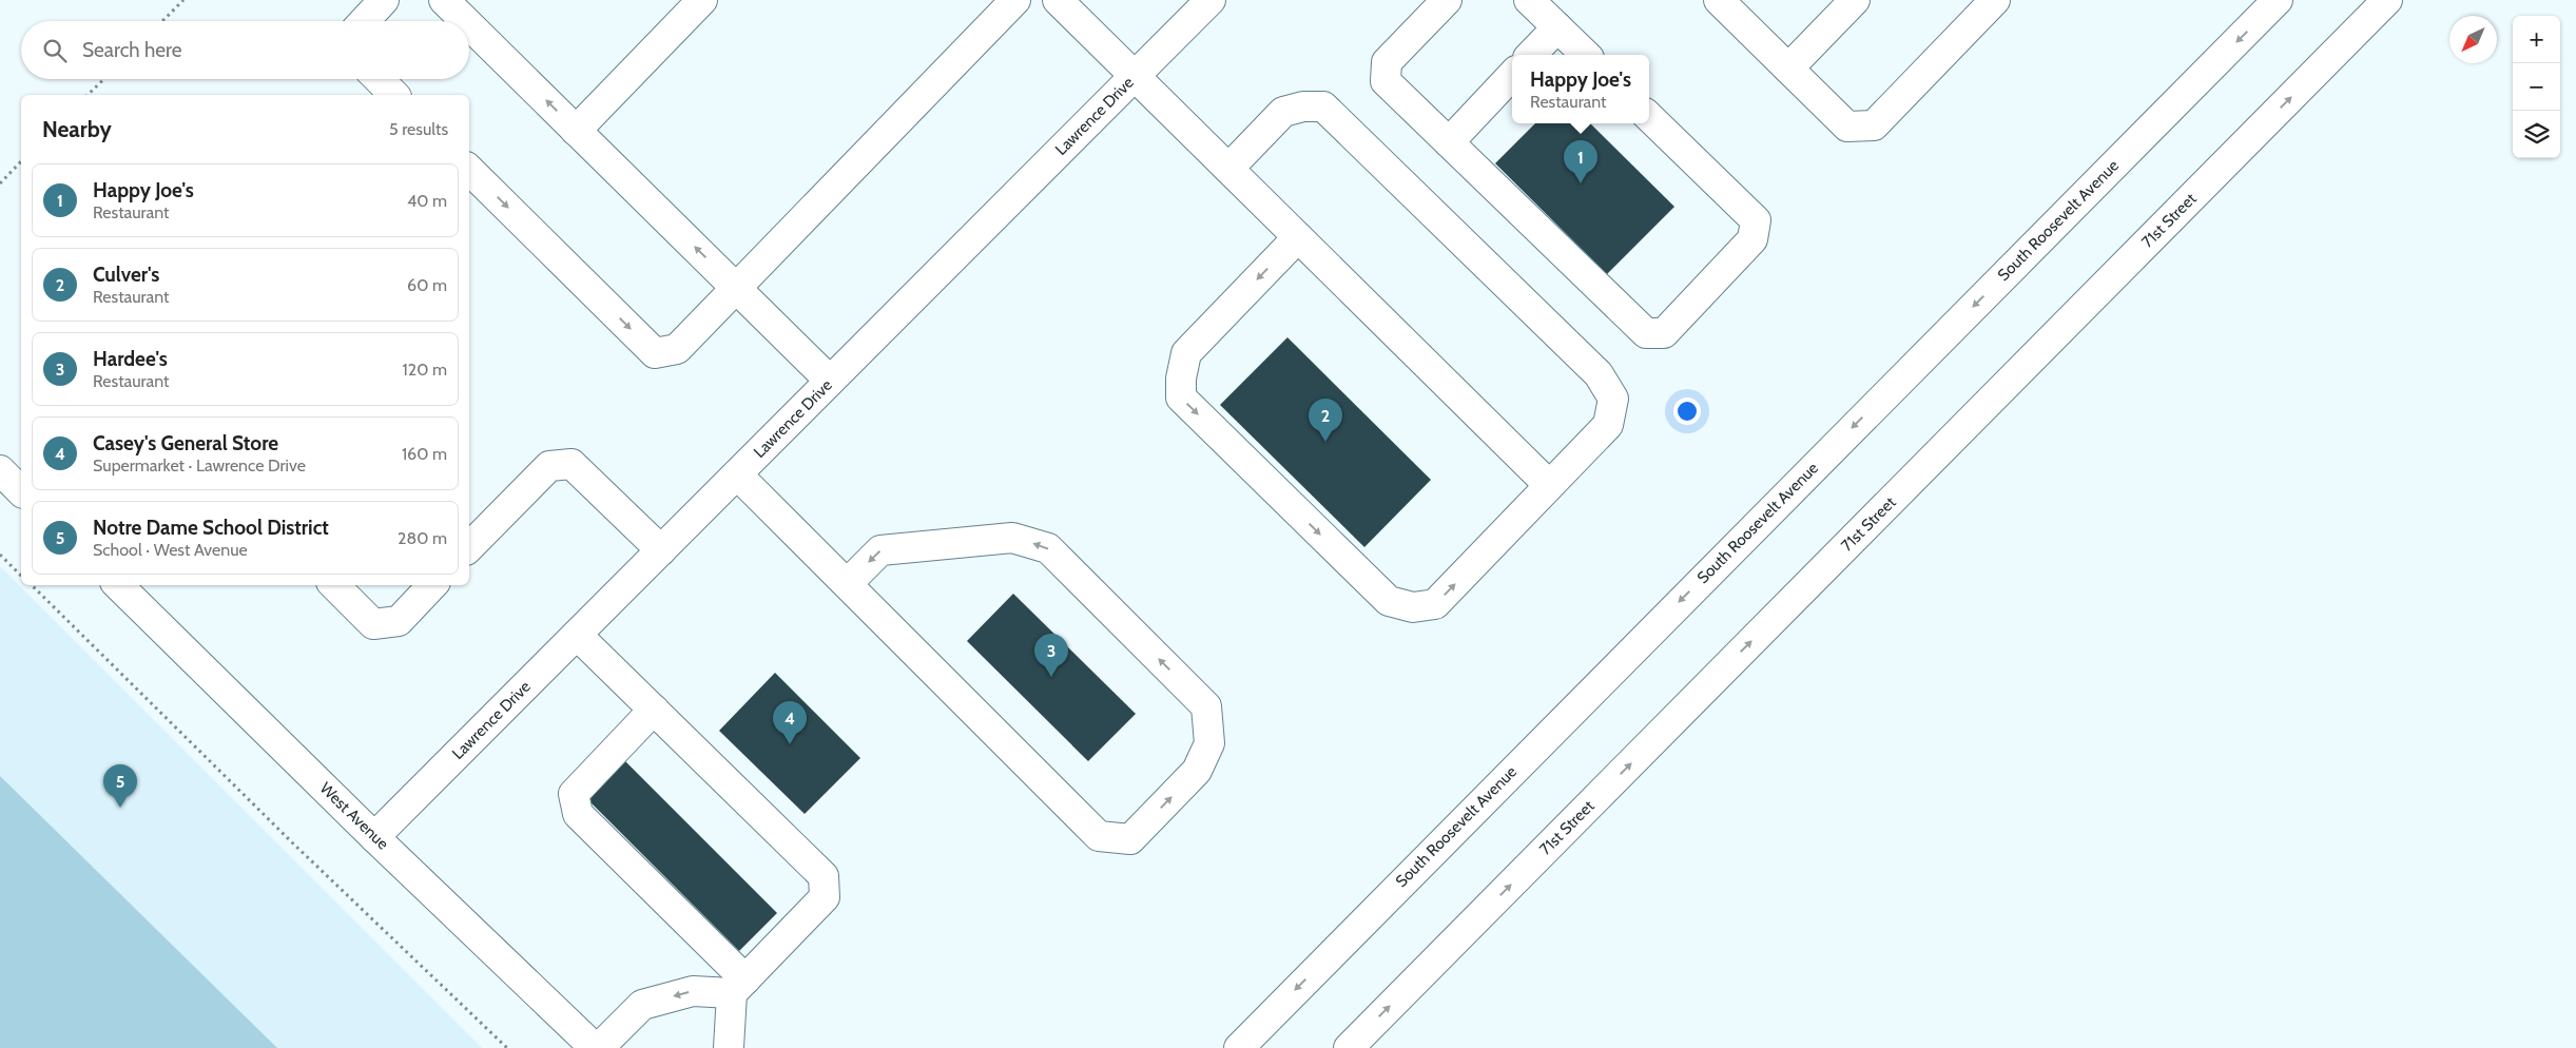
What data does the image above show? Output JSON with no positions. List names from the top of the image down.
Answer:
{
  "streets": {
    "main road": [
      "Lawrence Drive",
      "South Roosevelt Avenue",
      "71st Street",
      "West Avenue"
    ]
  },
  "crossings": [
    ["Lawrence Drive", "West Avenue"]
  ],
  "one_way": ["South Roosevelt Avenue", "71st Street"],
  "north": "bottom left",
  "page": {
    "map_buttons": ["+", "−"],
    "search": "Search here",
    "popup": ["Happy Joe's", "Restaurant"],
    "heading": ["Nearby", "5 results"],
    "pins": [
      "1",
      "2",
      "3",
      "4",
      "5"
    ],
    "list": [
      {
        "mark": "1",
        "name": "Happy Joe's",
        "note": "Restaurant",
        "value": "40 m"
      },
      {
        "mark": "2",
        "name": "Culver's",
        "note": "Restaurant",
        "value": "60 m"
      },
      {
        "mark": "3",
        "name": "Hardee's",
        "note": "Restaurant",
        "value": "120 m"
      },
      {
        "mark": "4",
        "name": "Casey's General Store",
        "note": "Supermarket · Lawrence Drive",
        "value": "160 m"
      },
      {
        "mark": "5",
        "name": "Notre Dame School District",
        "note": "School · West Avenue",
        "value": "280 m"
      }
    ]
  }
}
